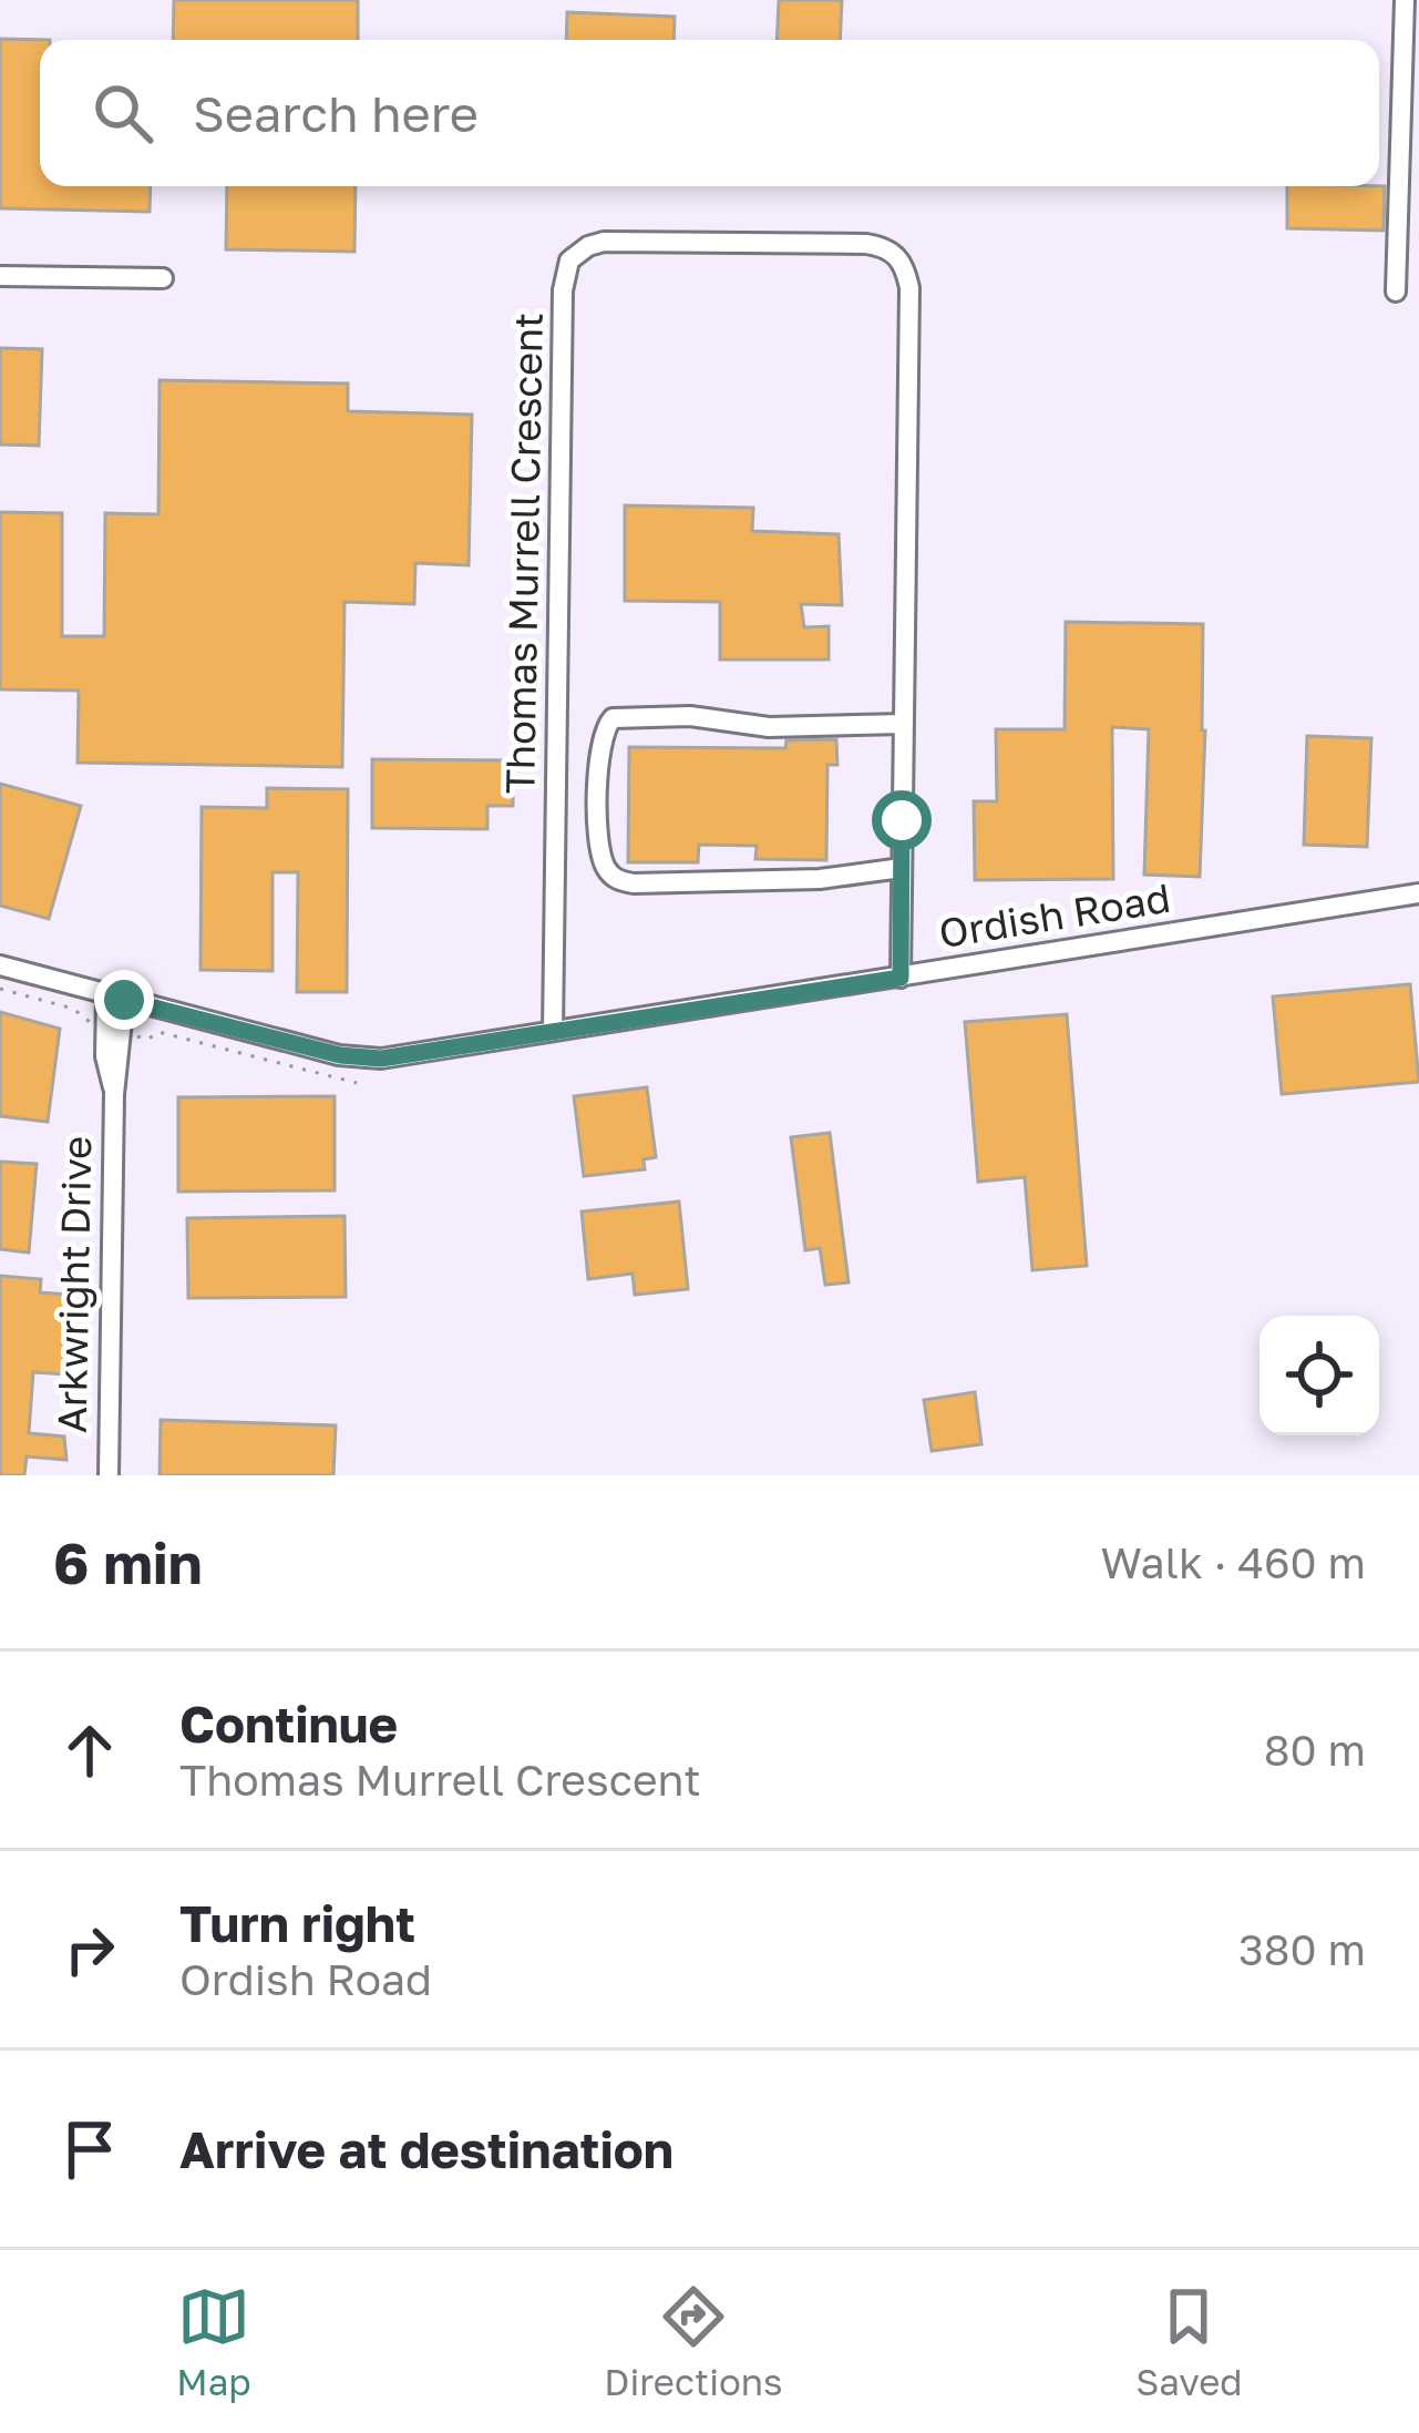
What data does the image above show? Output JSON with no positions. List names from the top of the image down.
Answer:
{
  "streets": {
    "street": ["Thomas Murrell Crescent", "Ordish Road", "Arkwright Drive"]
  },
  "crossings": [
    ["Thomas Murrell Crescent", "Ordish Road"],
    ["Ordish Road", "Arkwright Drive"]
  ],
  "page": {
    "search": "Search here",
    "heading": ["6 min", "Walk · 460 m"],
    "list": [
      ["Continue", "Thomas Murrell Crescent", "80 m"],
      ["Turn right", "Ordish Road", "380 m"],
      "Arrive at destination"
    ],
    "nav": ["Map", "Directions", "Saved"]
  }
}
